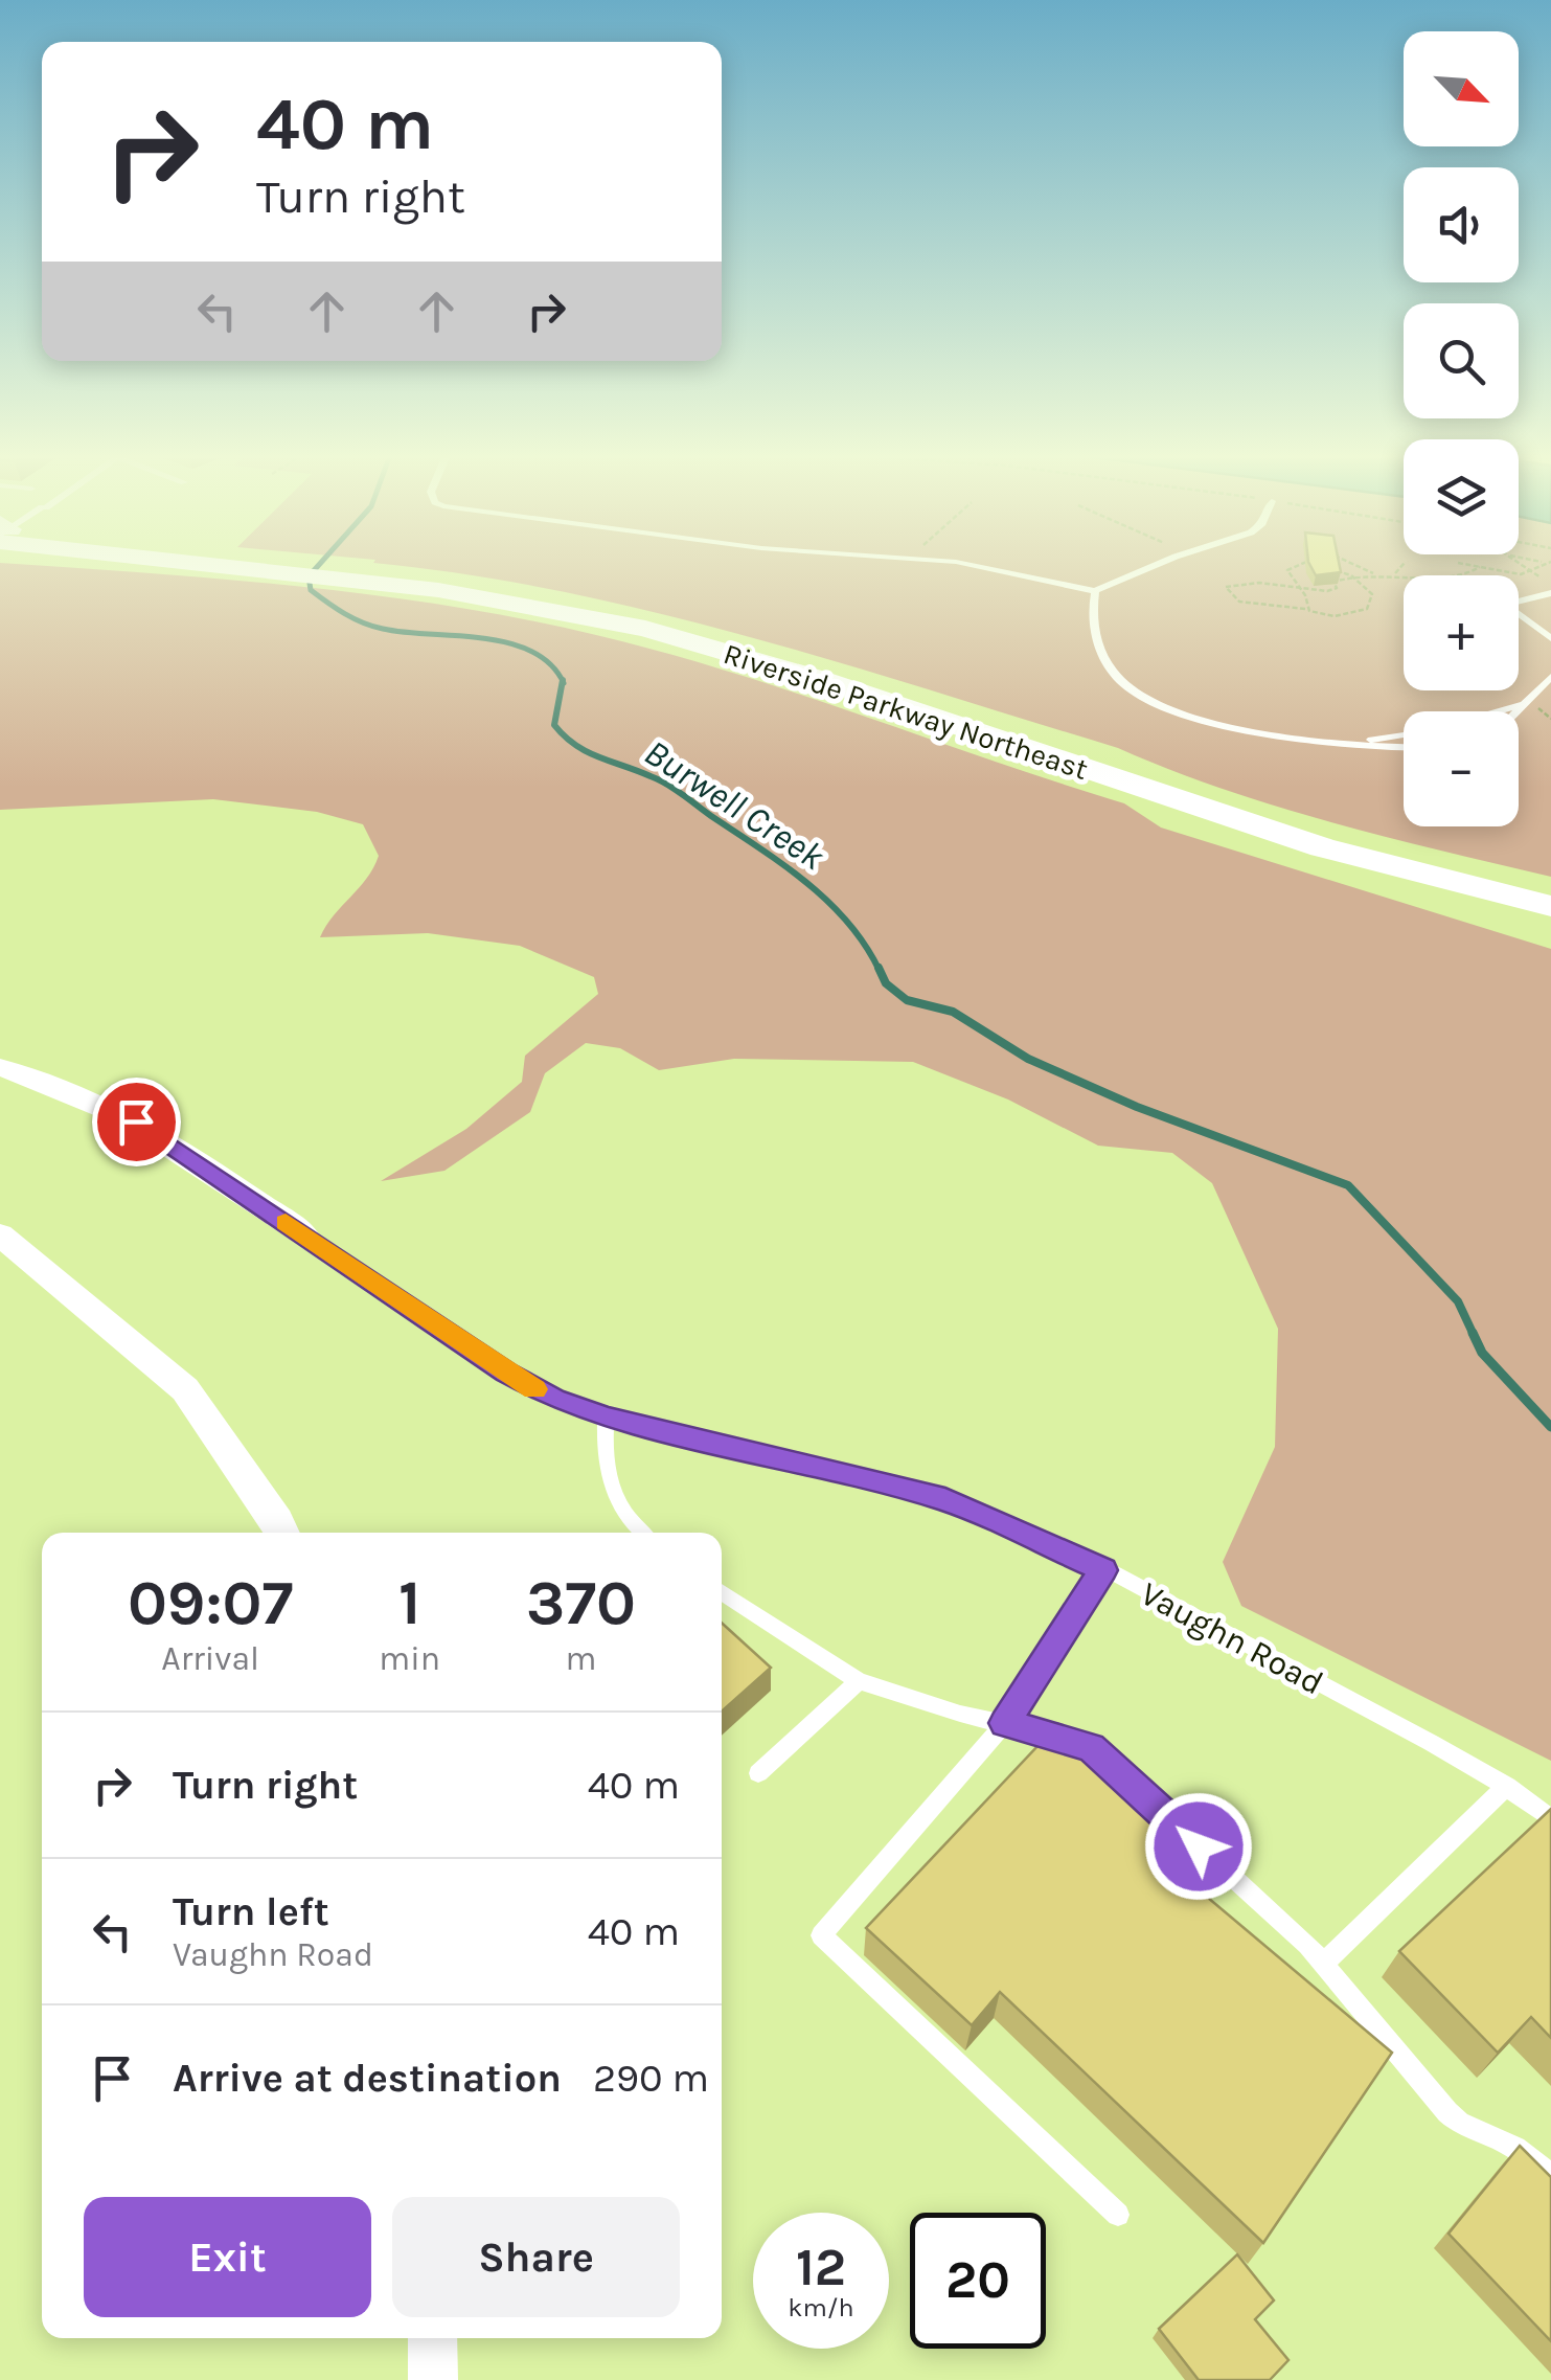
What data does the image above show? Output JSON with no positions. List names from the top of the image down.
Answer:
{
  "streets": {
    "main road": ["Riverside Parkway Northeast"],
    "street": ["Vaughn Road"]
  },
  "water": ["Burwell Creek"],
  "north": "bottom right",
  "page": {
    "map_buttons": ["+", "−"],
    "turn": ["40 m", "Turn right"],
    "eta": [
      "09:07",
      "Arrival",
      "1",
      "min",
      "370",
      "m"
    ],
    "list": [
      {
        "name": "Turn right",
        "value": "40 m"
      },
      {
        "name": "Turn left",
        "note": "Vaughn Road",
        "value": "40 m"
      },
      {
        "name": "Arrive at destination",
        "value": "290 m"
      }
    ],
    "buttons": ["Exit", "Share"],
    "speed": "12 km/h",
    "limit": "20"
  }
}
